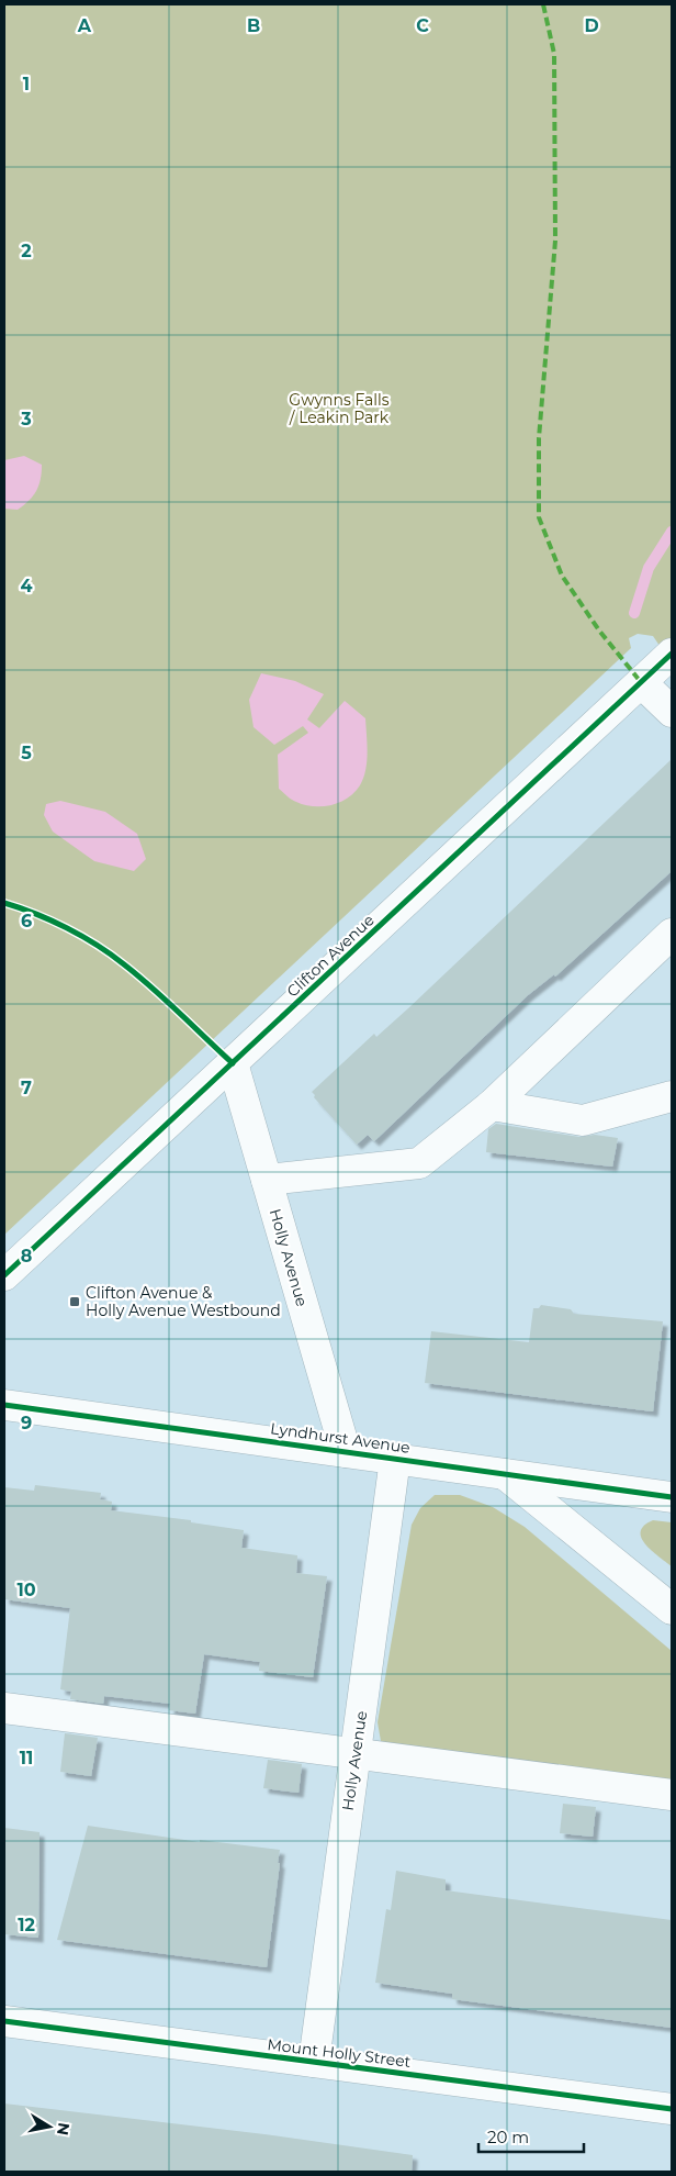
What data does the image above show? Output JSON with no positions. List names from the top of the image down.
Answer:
{
  "streets": {
    "street": [
      "Clifton Avenue",
      "Holly Avenue",
      "Lyndhurst Avenue",
      "Mount Holly Street"
    ]
  },
  "crossings": [
    ["Clifton Avenue", "Holly Avenue"],
    ["Holly Avenue", "Lyndhurst Avenue"],
    ["Holly Avenue", "Mount Holly Street"]
  ],
  "parks": ["Gwynns Falls / Leakin Park"],
  "places": {
    "transit": ["Clifton Avenue & Holly Avenue Westbound"]
  },
  "scale_bar": "20 m",
  "north": "right",
  "grid": {
    "columns": [
      "A",
      "B",
      "C",
      "D"
    ],
    "rows": [
      "1",
      "2",
      "3",
      "4",
      "5",
      "6",
      "7",
      "8",
      "9",
      "10",
      "11",
      "12"
    ]
  }
}
